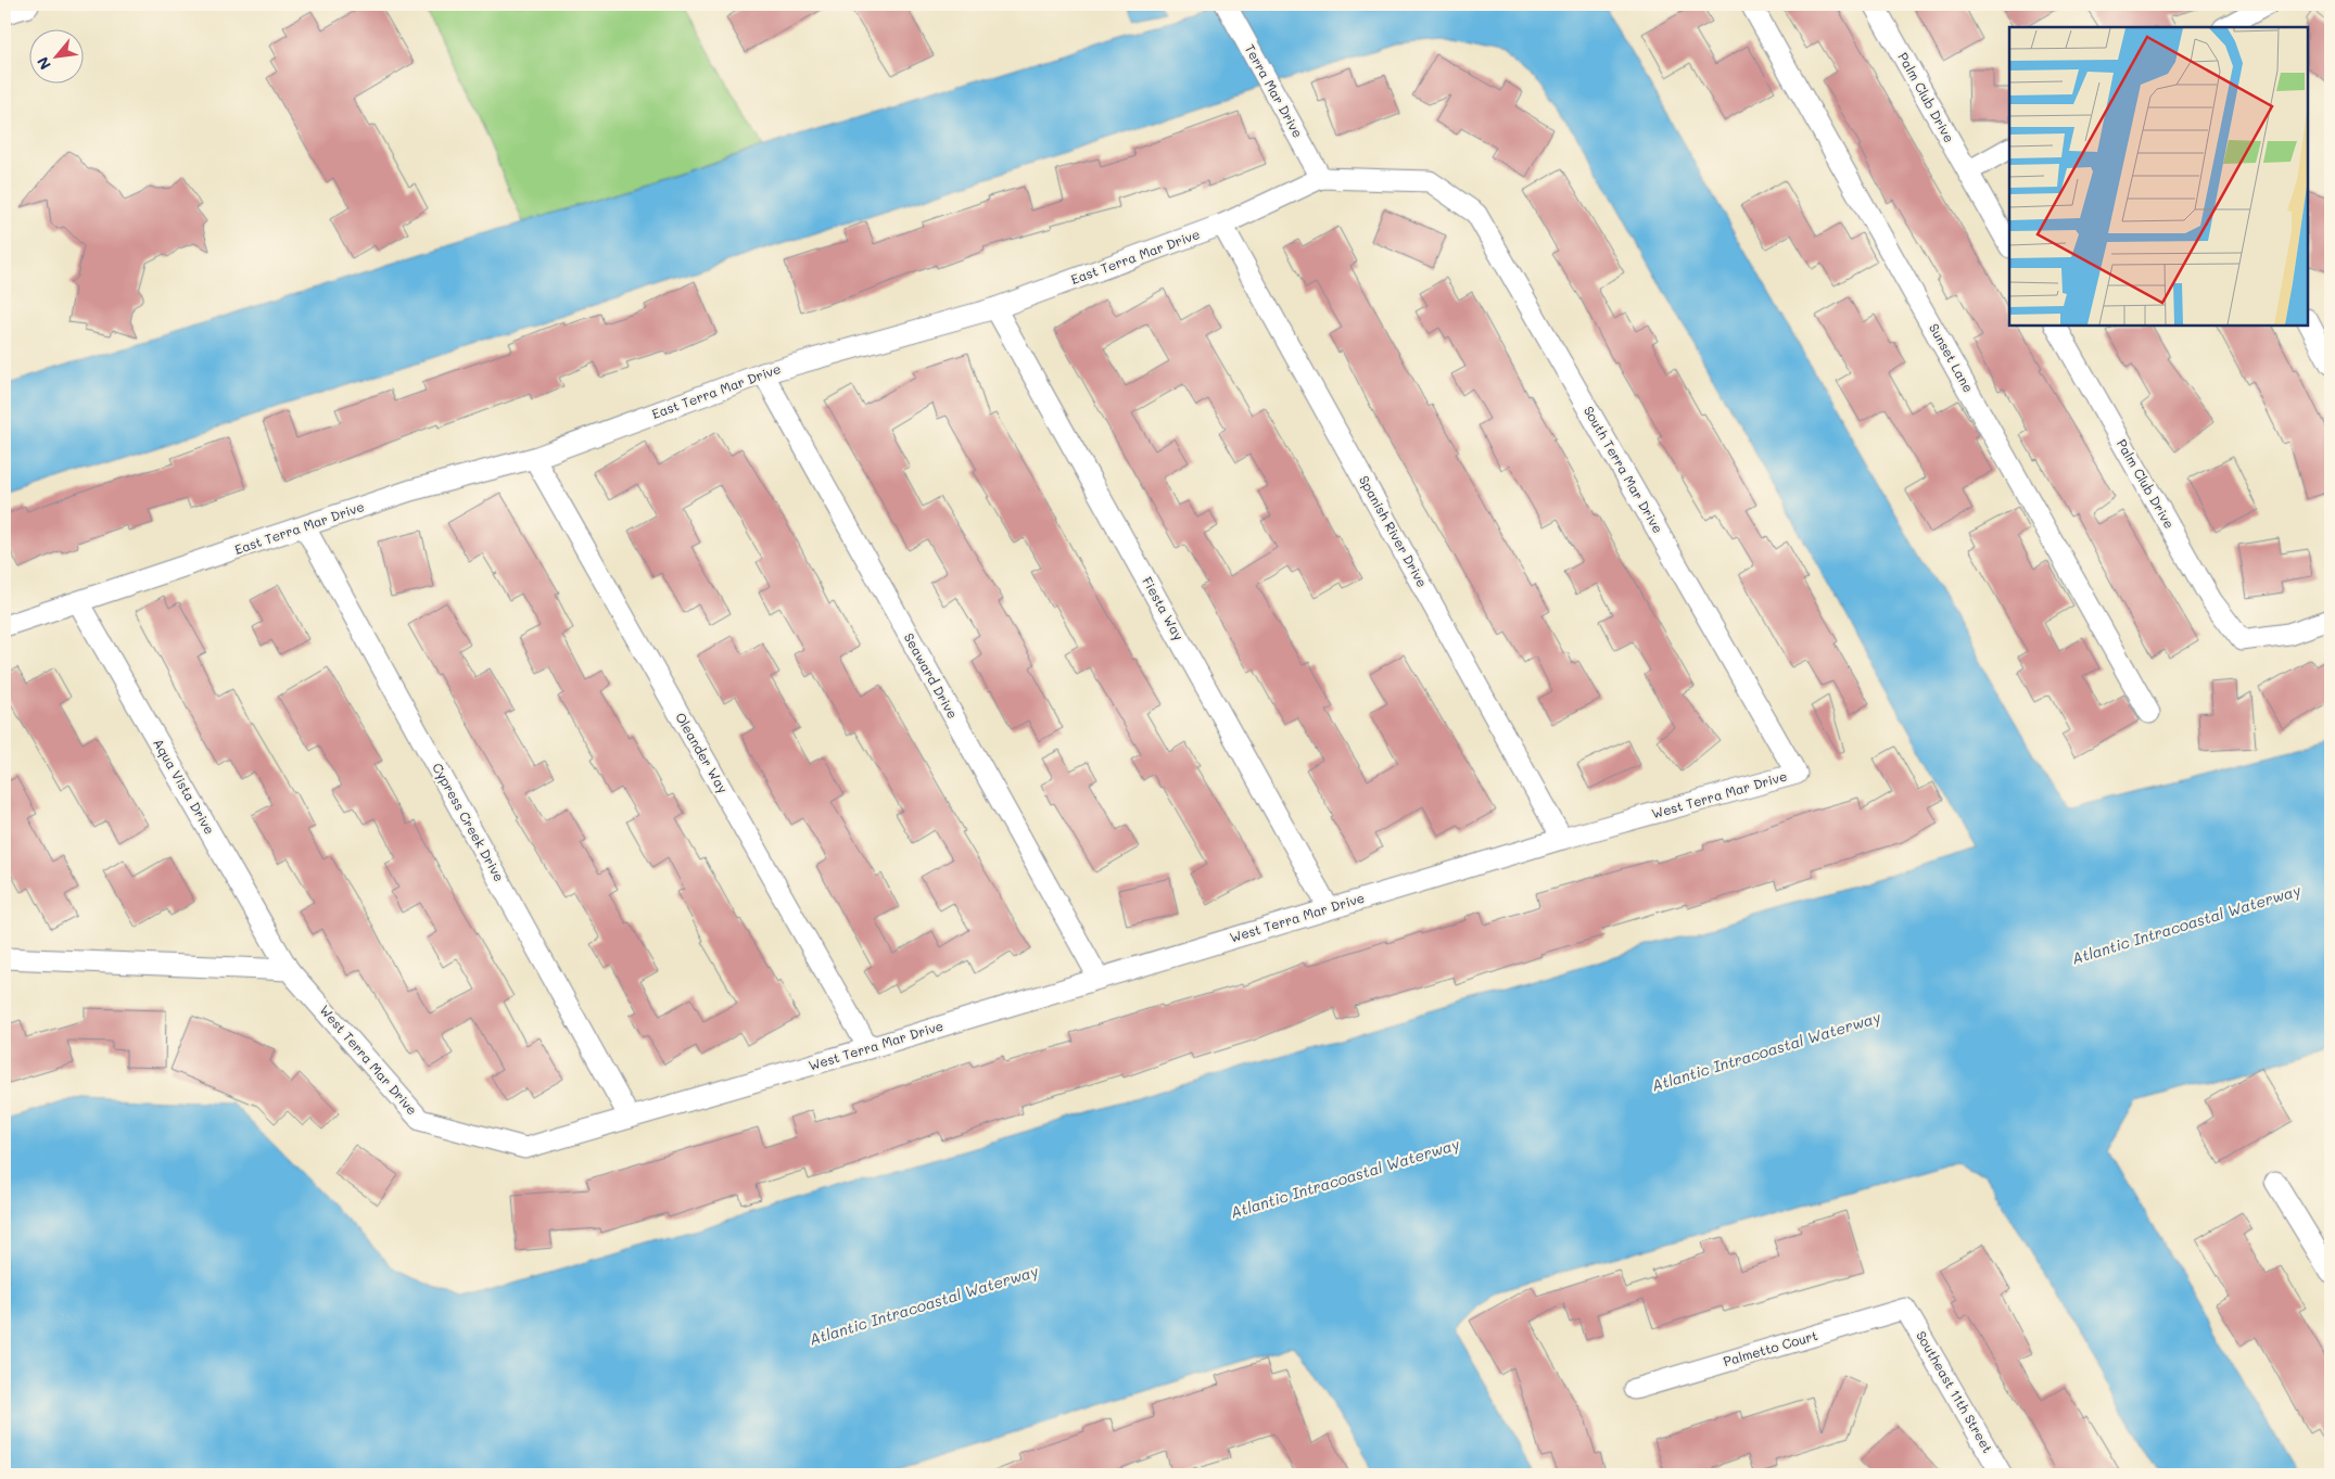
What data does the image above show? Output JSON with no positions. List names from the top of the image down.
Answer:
{
  "streets": {
    "street": [
      "Terra Mar Drive",
      "Palm Club Drive",
      "East Terra Mar Drive",
      "Sunset Lane",
      "South Terra Mar Drive",
      "Spanish River Drive",
      "Fiesta Way",
      "Seaward Drive",
      "Oleander Way",
      "Aqua Vista Drive",
      "West Terra Mar Drive",
      "Cypress Creek Drive",
      "Palmetto Court",
      "Southeast 11th Street"
    ]
  },
  "crossings": [
    ["Terra Mar Drive", "East Terra Mar Drive"],
    ["East Terra Mar Drive", "South Terra Mar Drive"],
    ["East Terra Mar Drive", "Spanish River Drive"],
    ["East Terra Mar Drive", "Fiesta Way"],
    ["East Terra Mar Drive", "Seaward Drive"],
    ["East Terra Mar Drive", "Oleander Way"],
    ["East Terra Mar Drive", "Aqua Vista Drive"],
    ["East Terra Mar Drive", "Cypress Creek Drive"],
    ["South Terra Mar Drive", "West Terra Mar Drive"],
    ["Spanish River Drive", "West Terra Mar Drive"],
    ["Fiesta Way", "West Terra Mar Drive"],
    ["Seaward Drive", "West Terra Mar Drive"],
    ["Oleander Way", "West Terra Mar Drive"],
    ["Aqua Vista Drive", "West Terra Mar Drive"],
    ["West Terra Mar Drive", "Cypress Creek Drive"],
    ["Palmetto Court", "Southeast 11th Street"]
  ],
  "water": ["Atlantic Intracoastal Waterway"],
  "north": "bottom left"
}
